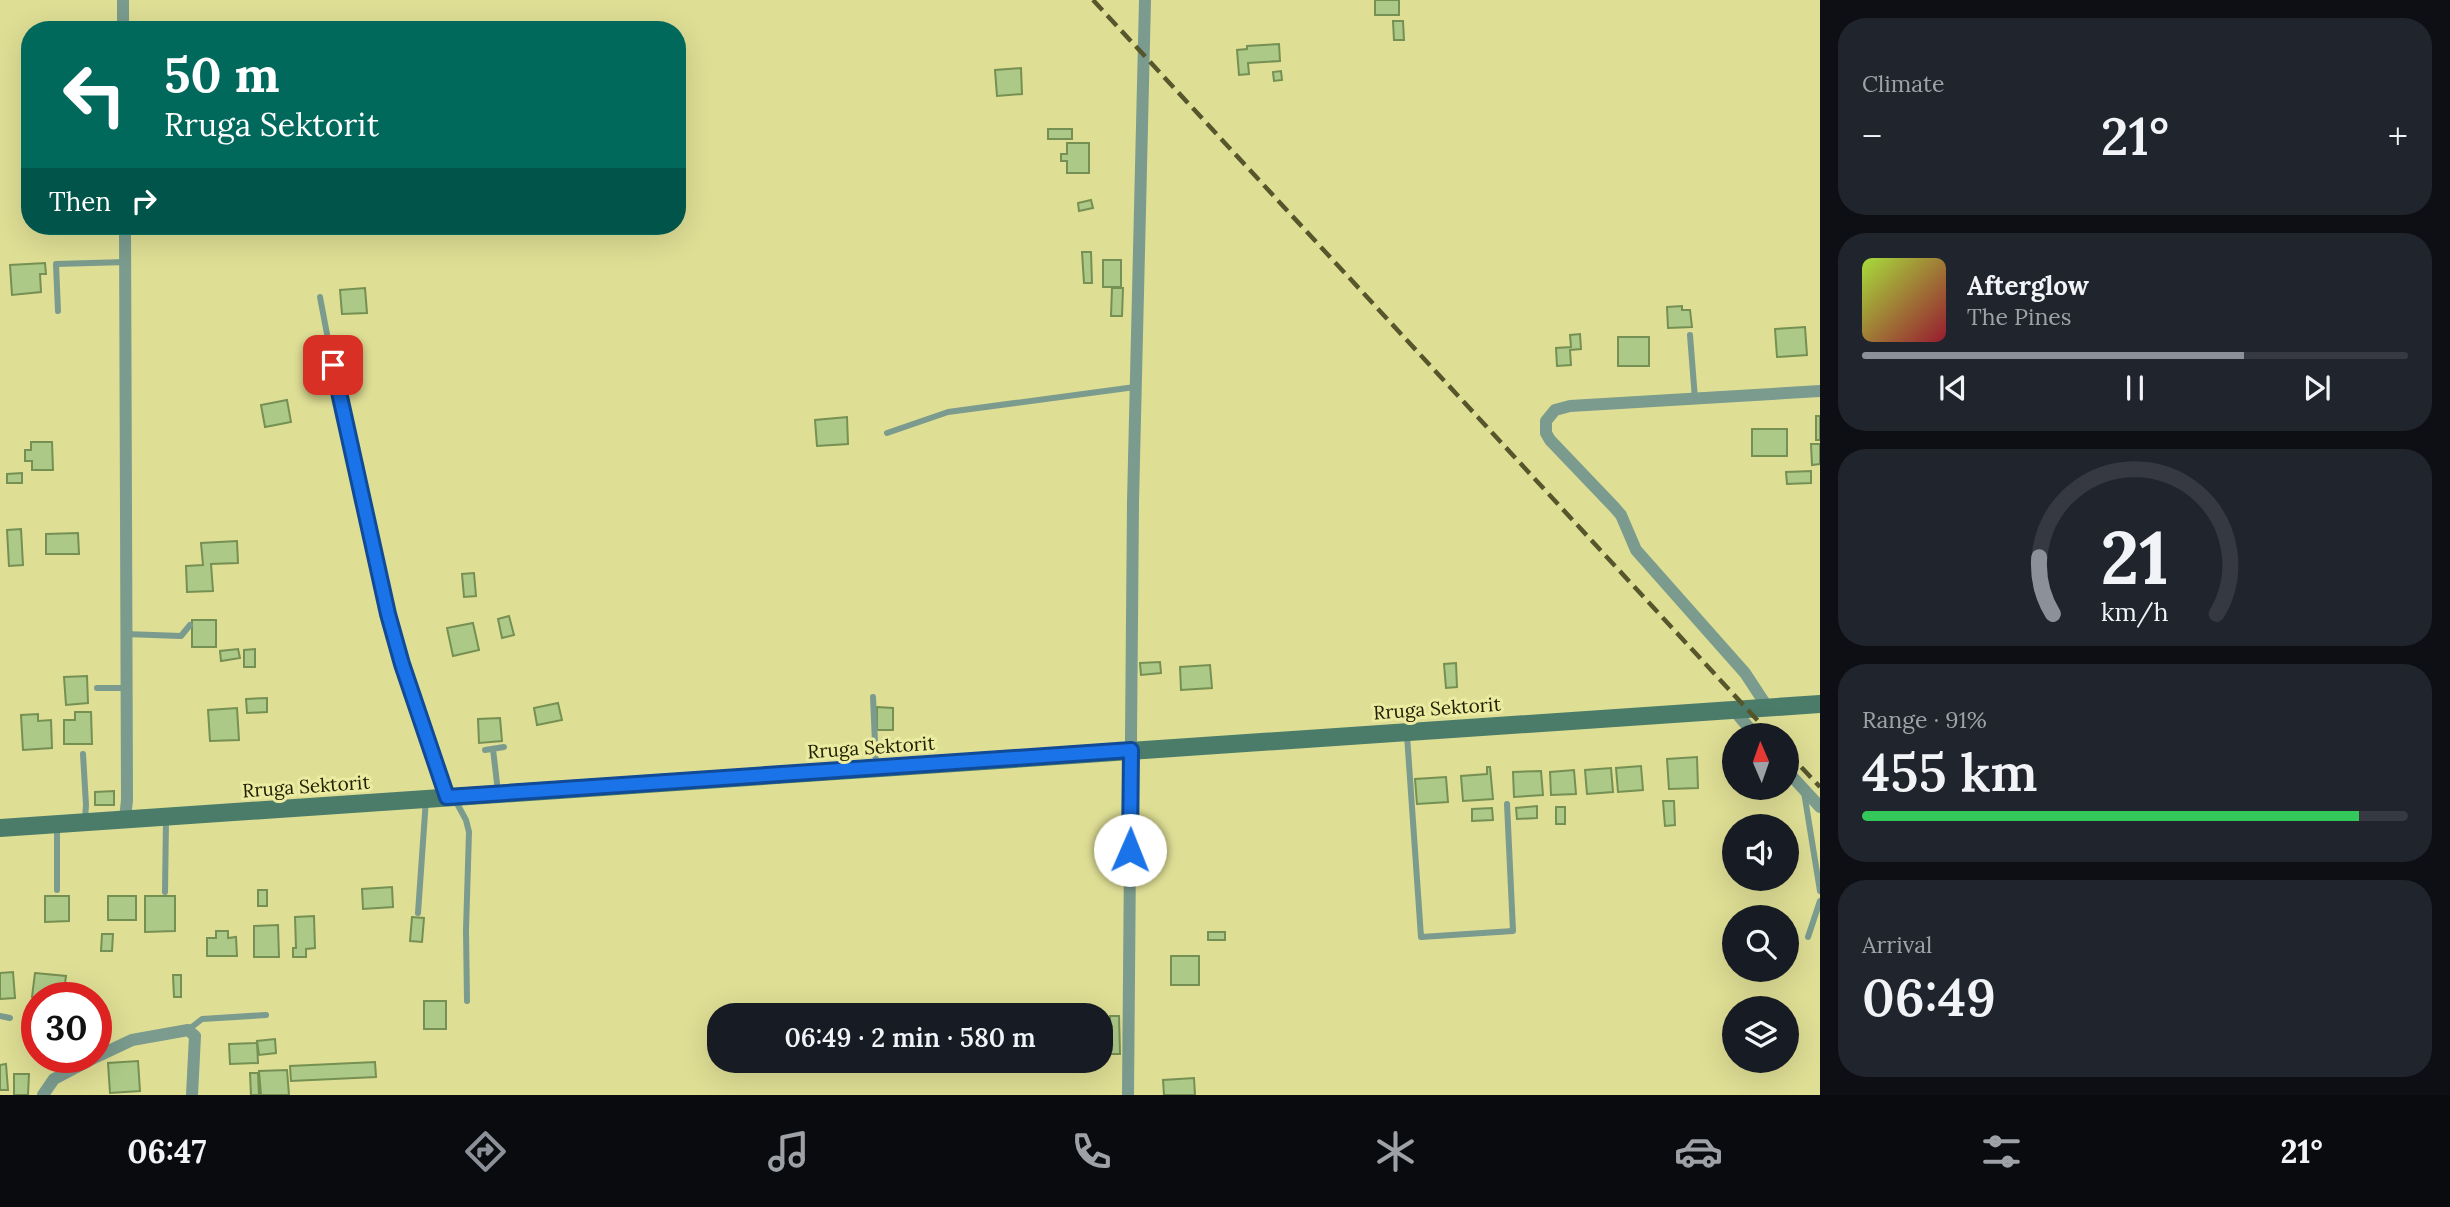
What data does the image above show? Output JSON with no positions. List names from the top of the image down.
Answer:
{
  "streets": {
    "street": ["Rruga Sektorit"]
  },
  "north": "top",
  "page": {
    "tile": [
      "Climate",
      ["Range · 91%", "455 km"],
      ["Arrival", "06:49"]
    ],
    "turn": ["50 m", "Rruga Sektorit"],
    "heat": ["−", "21°", "+"],
    "then": "Then",
    "song": ["Afterglow", "The Pines"],
    "limit": "30",
    "trip": "06:49 · 2 min · 580 m",
    "tabs": ["06:47", "21°"],
    "gauge": ["21", "km/h"]
  }
}
